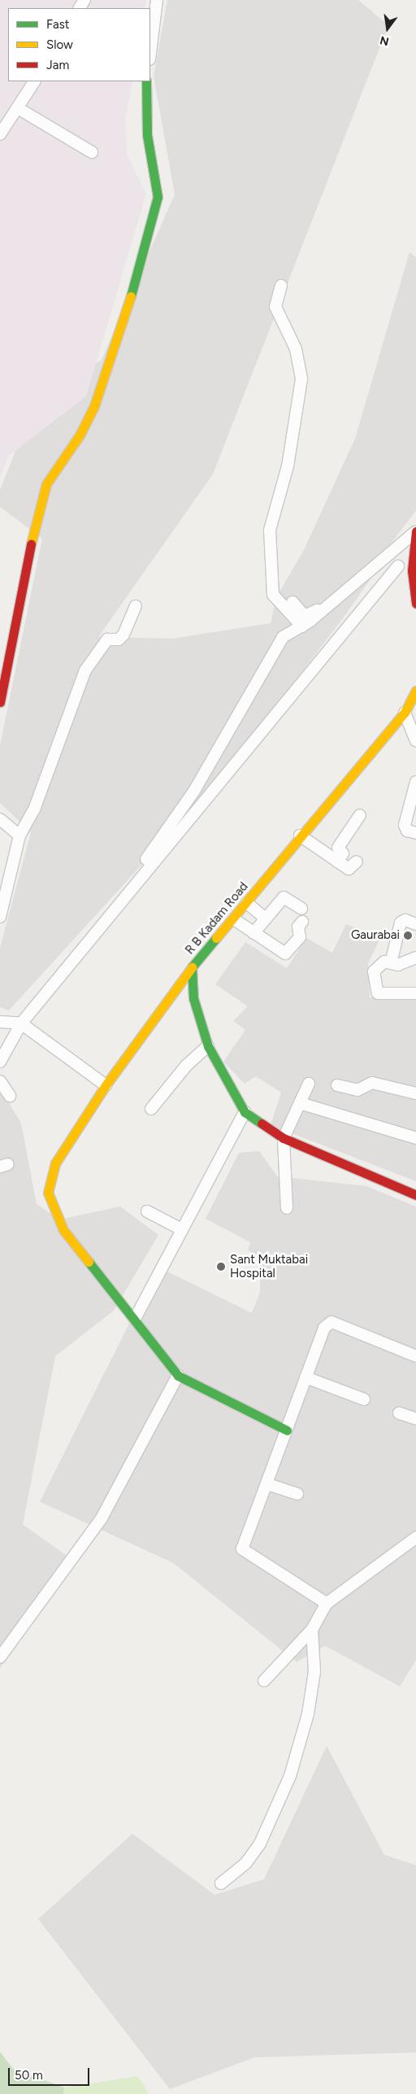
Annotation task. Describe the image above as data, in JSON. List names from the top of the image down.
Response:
{
  "streets": {
    "street": ["R B Kadam Road"]
  },
  "places": ["Gaurabai", "Sant Muktabai Hospital"],
  "legend": ["Fast", "Slow", "Jam"],
  "scale_bar": "50 m",
  "north": "bottom"
}
